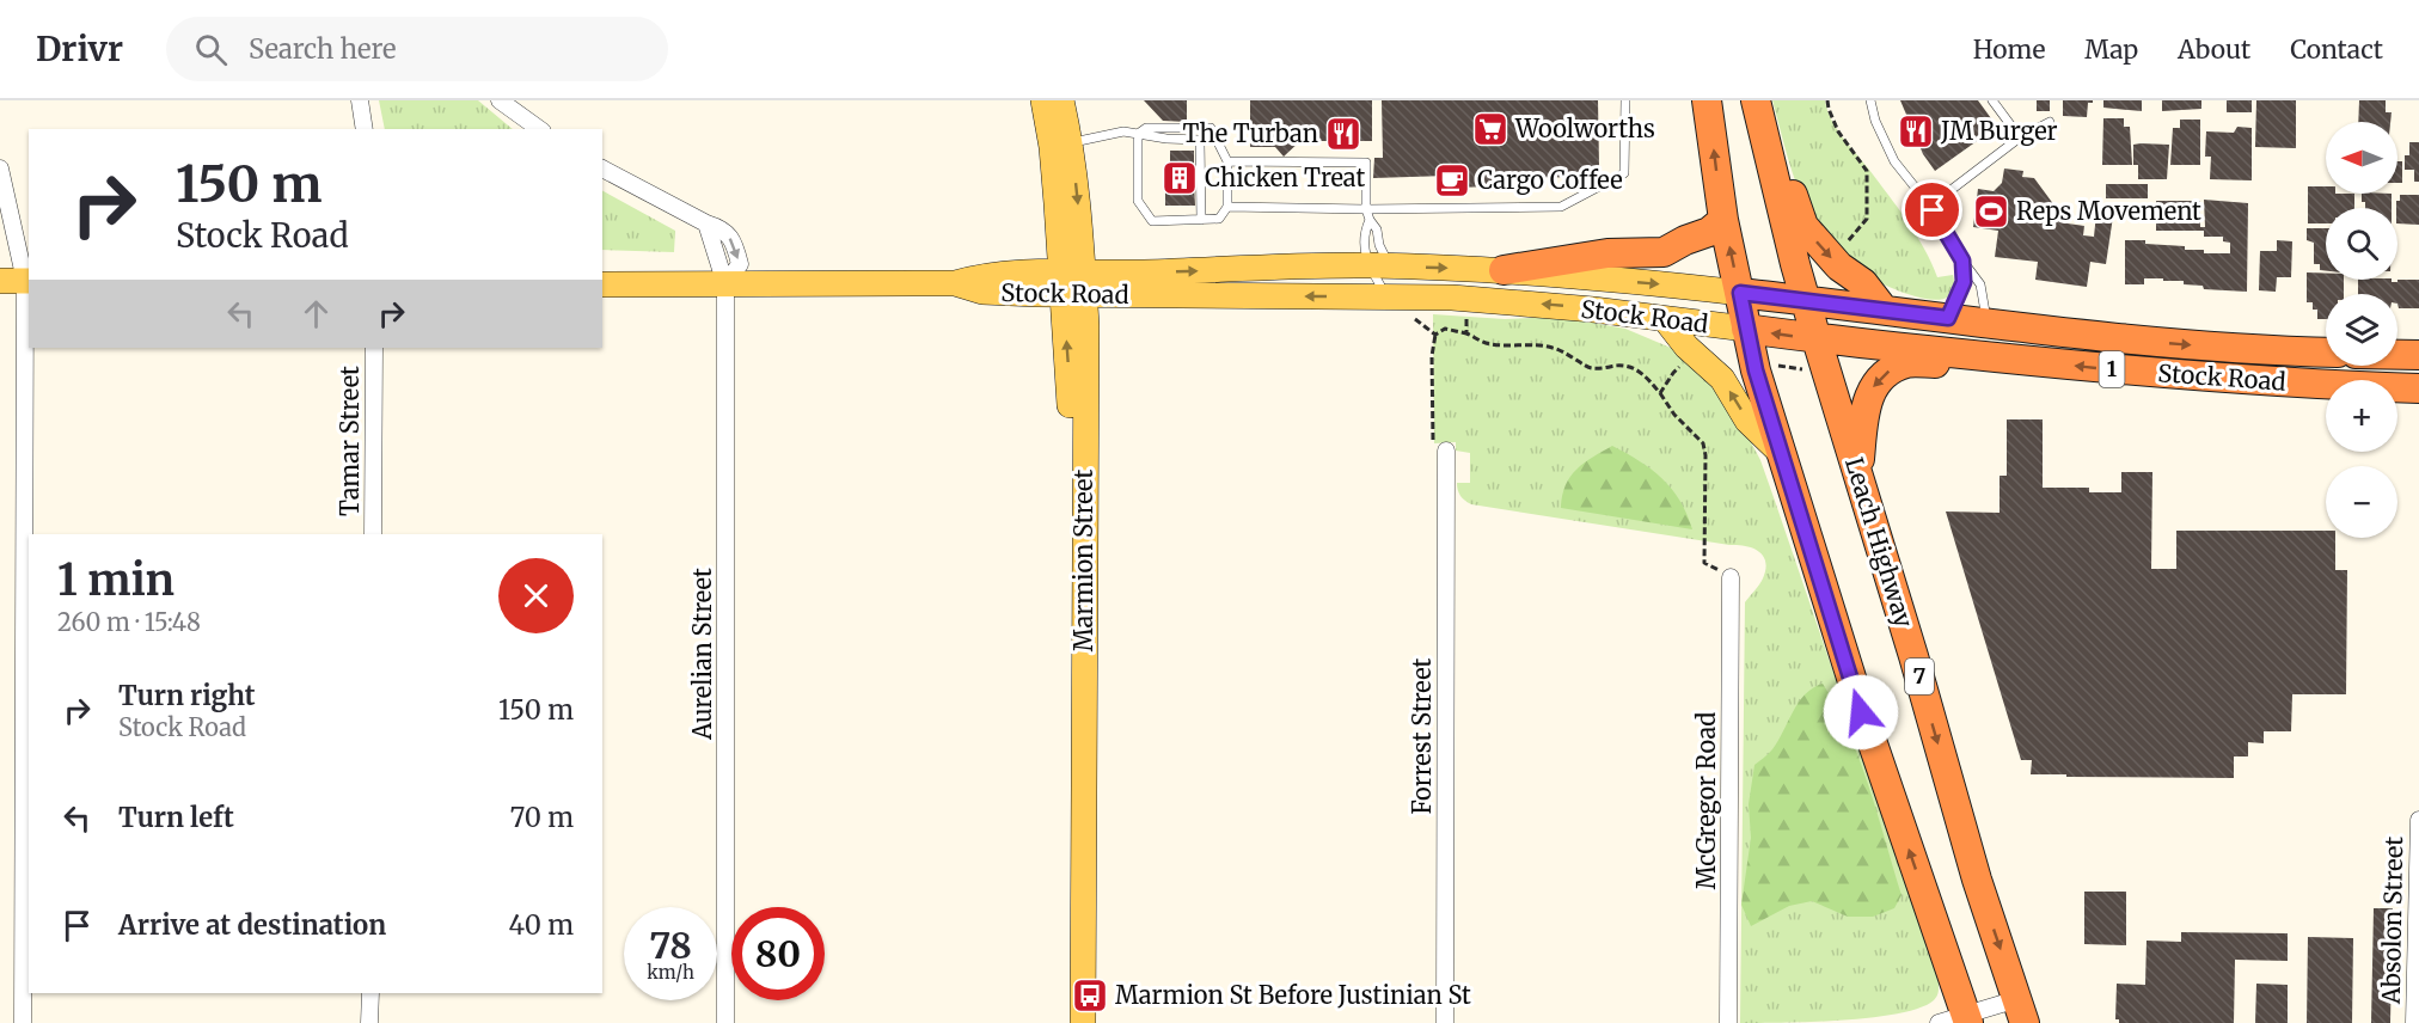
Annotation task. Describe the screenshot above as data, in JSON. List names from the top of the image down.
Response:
{
  "streets": {
    "highway": [
      "Stock Road",
      "1",
      "Leach Highway",
      "7"
    ],
    "main road": ["Marmion Street"],
    "street": [
      "Tamar Street",
      "Aurelian Street",
      "Forrest Street",
      "McGregor Road",
      "Absolon Street"
    ]
  },
  "crossings": [
    ["Stock Road", "Leach Highway"],
    ["Stock Road", "Marmion Street"],
    ["Stock Road", "Aurelian Street"]
  ],
  "places": {
    "supermarket": ["Woolworths"],
    "restaurant": ["JM Burger", "The Turban"],
    "building": ["Chicken Treat"],
    "cafe": ["Cargo Coffee"],
    "sports": ["Reps Movement"],
    "bus stop": ["Marmion St Before Justinian St"]
  },
  "north": "left",
  "page": {
    "header": "Drivr",
    "search": "Search here",
    "nav": [
      "Home",
      "Map",
      "About",
      "Contact"
    ],
    "map_buttons": ["+", "−"],
    "turn": ["150 m", "Stock Road"],
    "heading": ["1 min", "260 m · 15:48"],
    "list": [
      {
        "name": "Turn right",
        "note": "Stock Road",
        "value": "150 m"
      },
      {
        "name": "Turn left",
        "value": "70 m"
      },
      {
        "name": "Arrive at destination",
        "value": "40 m"
      }
    ],
    "speed": "78 km/h",
    "limit": "80"
  }
}
